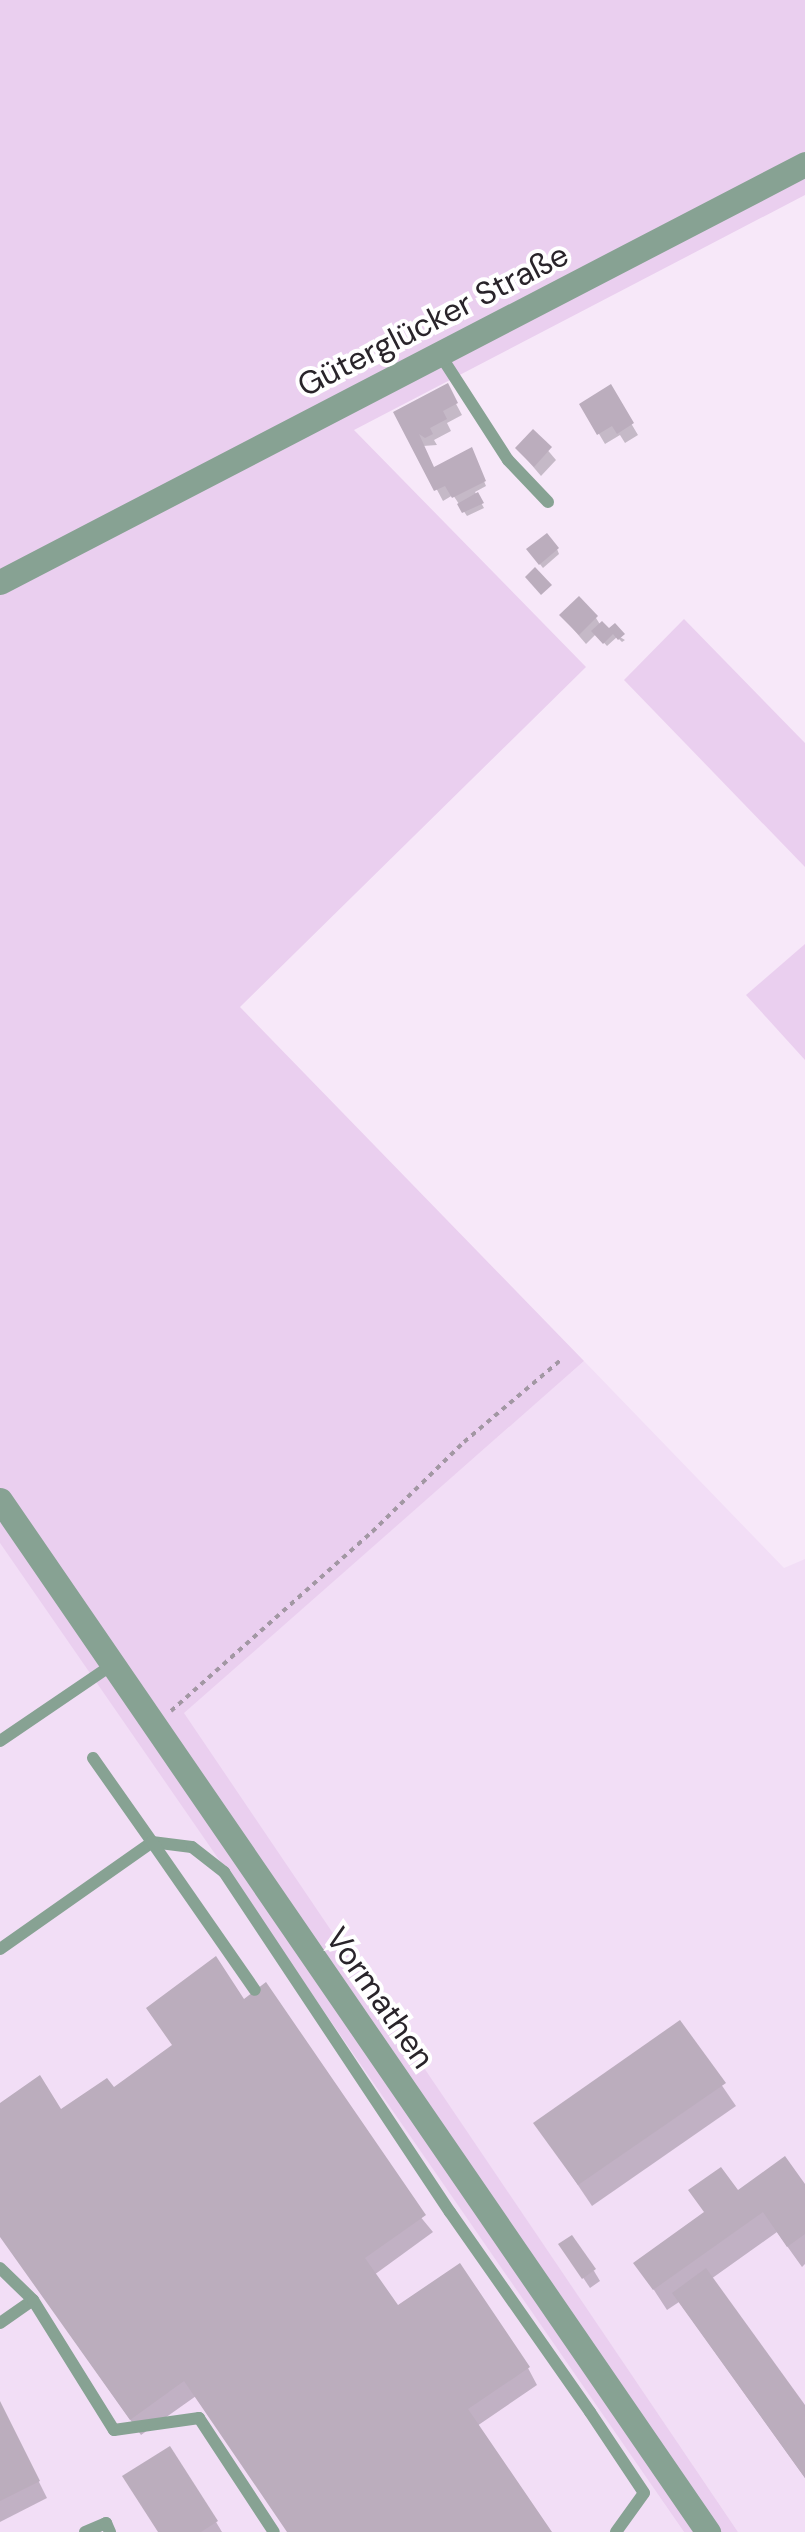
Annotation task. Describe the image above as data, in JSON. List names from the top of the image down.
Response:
{
  "streets": {
    "street": ["Güterglücker Straße", "Vormathen"]
  }
}
